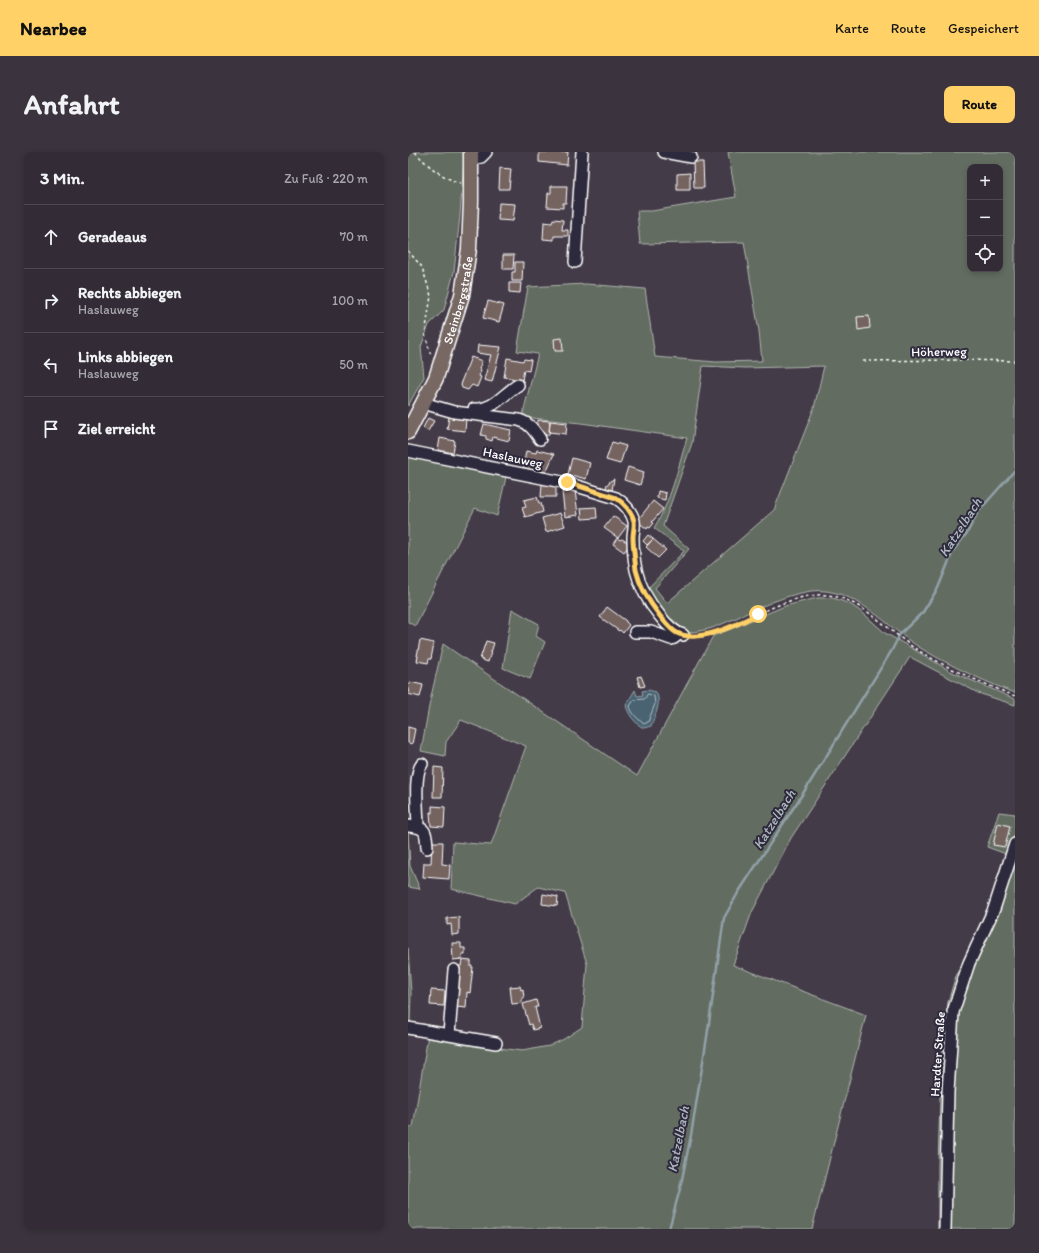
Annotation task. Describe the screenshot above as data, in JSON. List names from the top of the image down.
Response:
{
  "streets": {
    "main road": ["Steinbergstraße"],
    "street": ["Haslauweg", "Hardter Straße"],
    "path": ["Höherweg"]
  },
  "water": ["Katzelbach"],
  "page": {
    "header": "Nearbee",
    "nav": ["Karte", "Route", "Gespeichert"],
    "buttons": "Route",
    "title": "Anfahrt",
    "heading": ["3 Min.", "Zu Fuß · 220 m"],
    "map_buttons": ["+", "−"],
    "list": [
      ["Geradeaus", "70 m"],
      ["Rechts abbiegen", "Haslauweg", "100 m"],
      ["Links abbiegen", "Haslauweg", "50 m"],
      "Ziel erreicht"
    ]
  }
}
